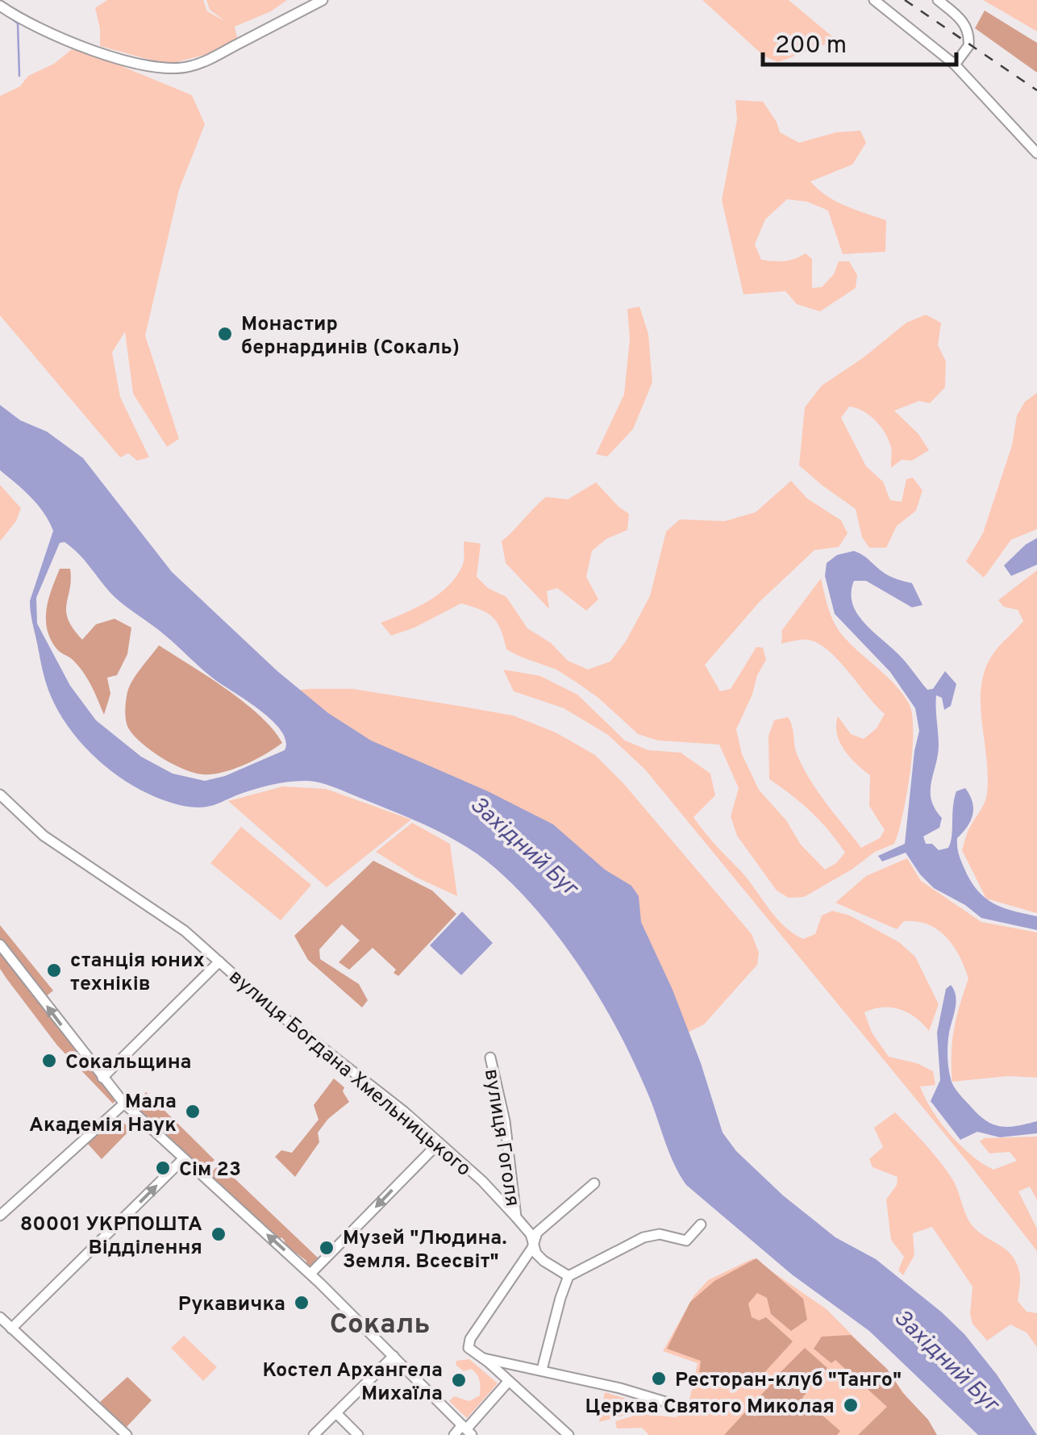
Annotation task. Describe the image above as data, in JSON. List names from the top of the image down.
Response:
{
  "streets": {
    "street": ["вулиця Богдана Хмельницького", "вулиця Гоголя"]
  },
  "crossings": [
    ["вулиця Богдана Хмельницького", "вулиця Гоголя"]
  ],
  "districts": ["Сокаль"],
  "water": ["Західний Буг"],
  "places": [
    "Монастир бернардинів (Сокаль)",
    "станція юних техніків",
    "Сокальщина",
    "Мала Академія Наук",
    "Сім 23",
    "80001 УКРПОШТА Відділення",
    "Музей \"Людина. Земля. Всесвіт\"",
    "Рукавичка",
    "Ресторан-клуб \"Танго\"",
    "Костел Архангела Михаїла",
    "Церква Святого Миколая"
  ],
  "scale_bar": "200 m"
}
